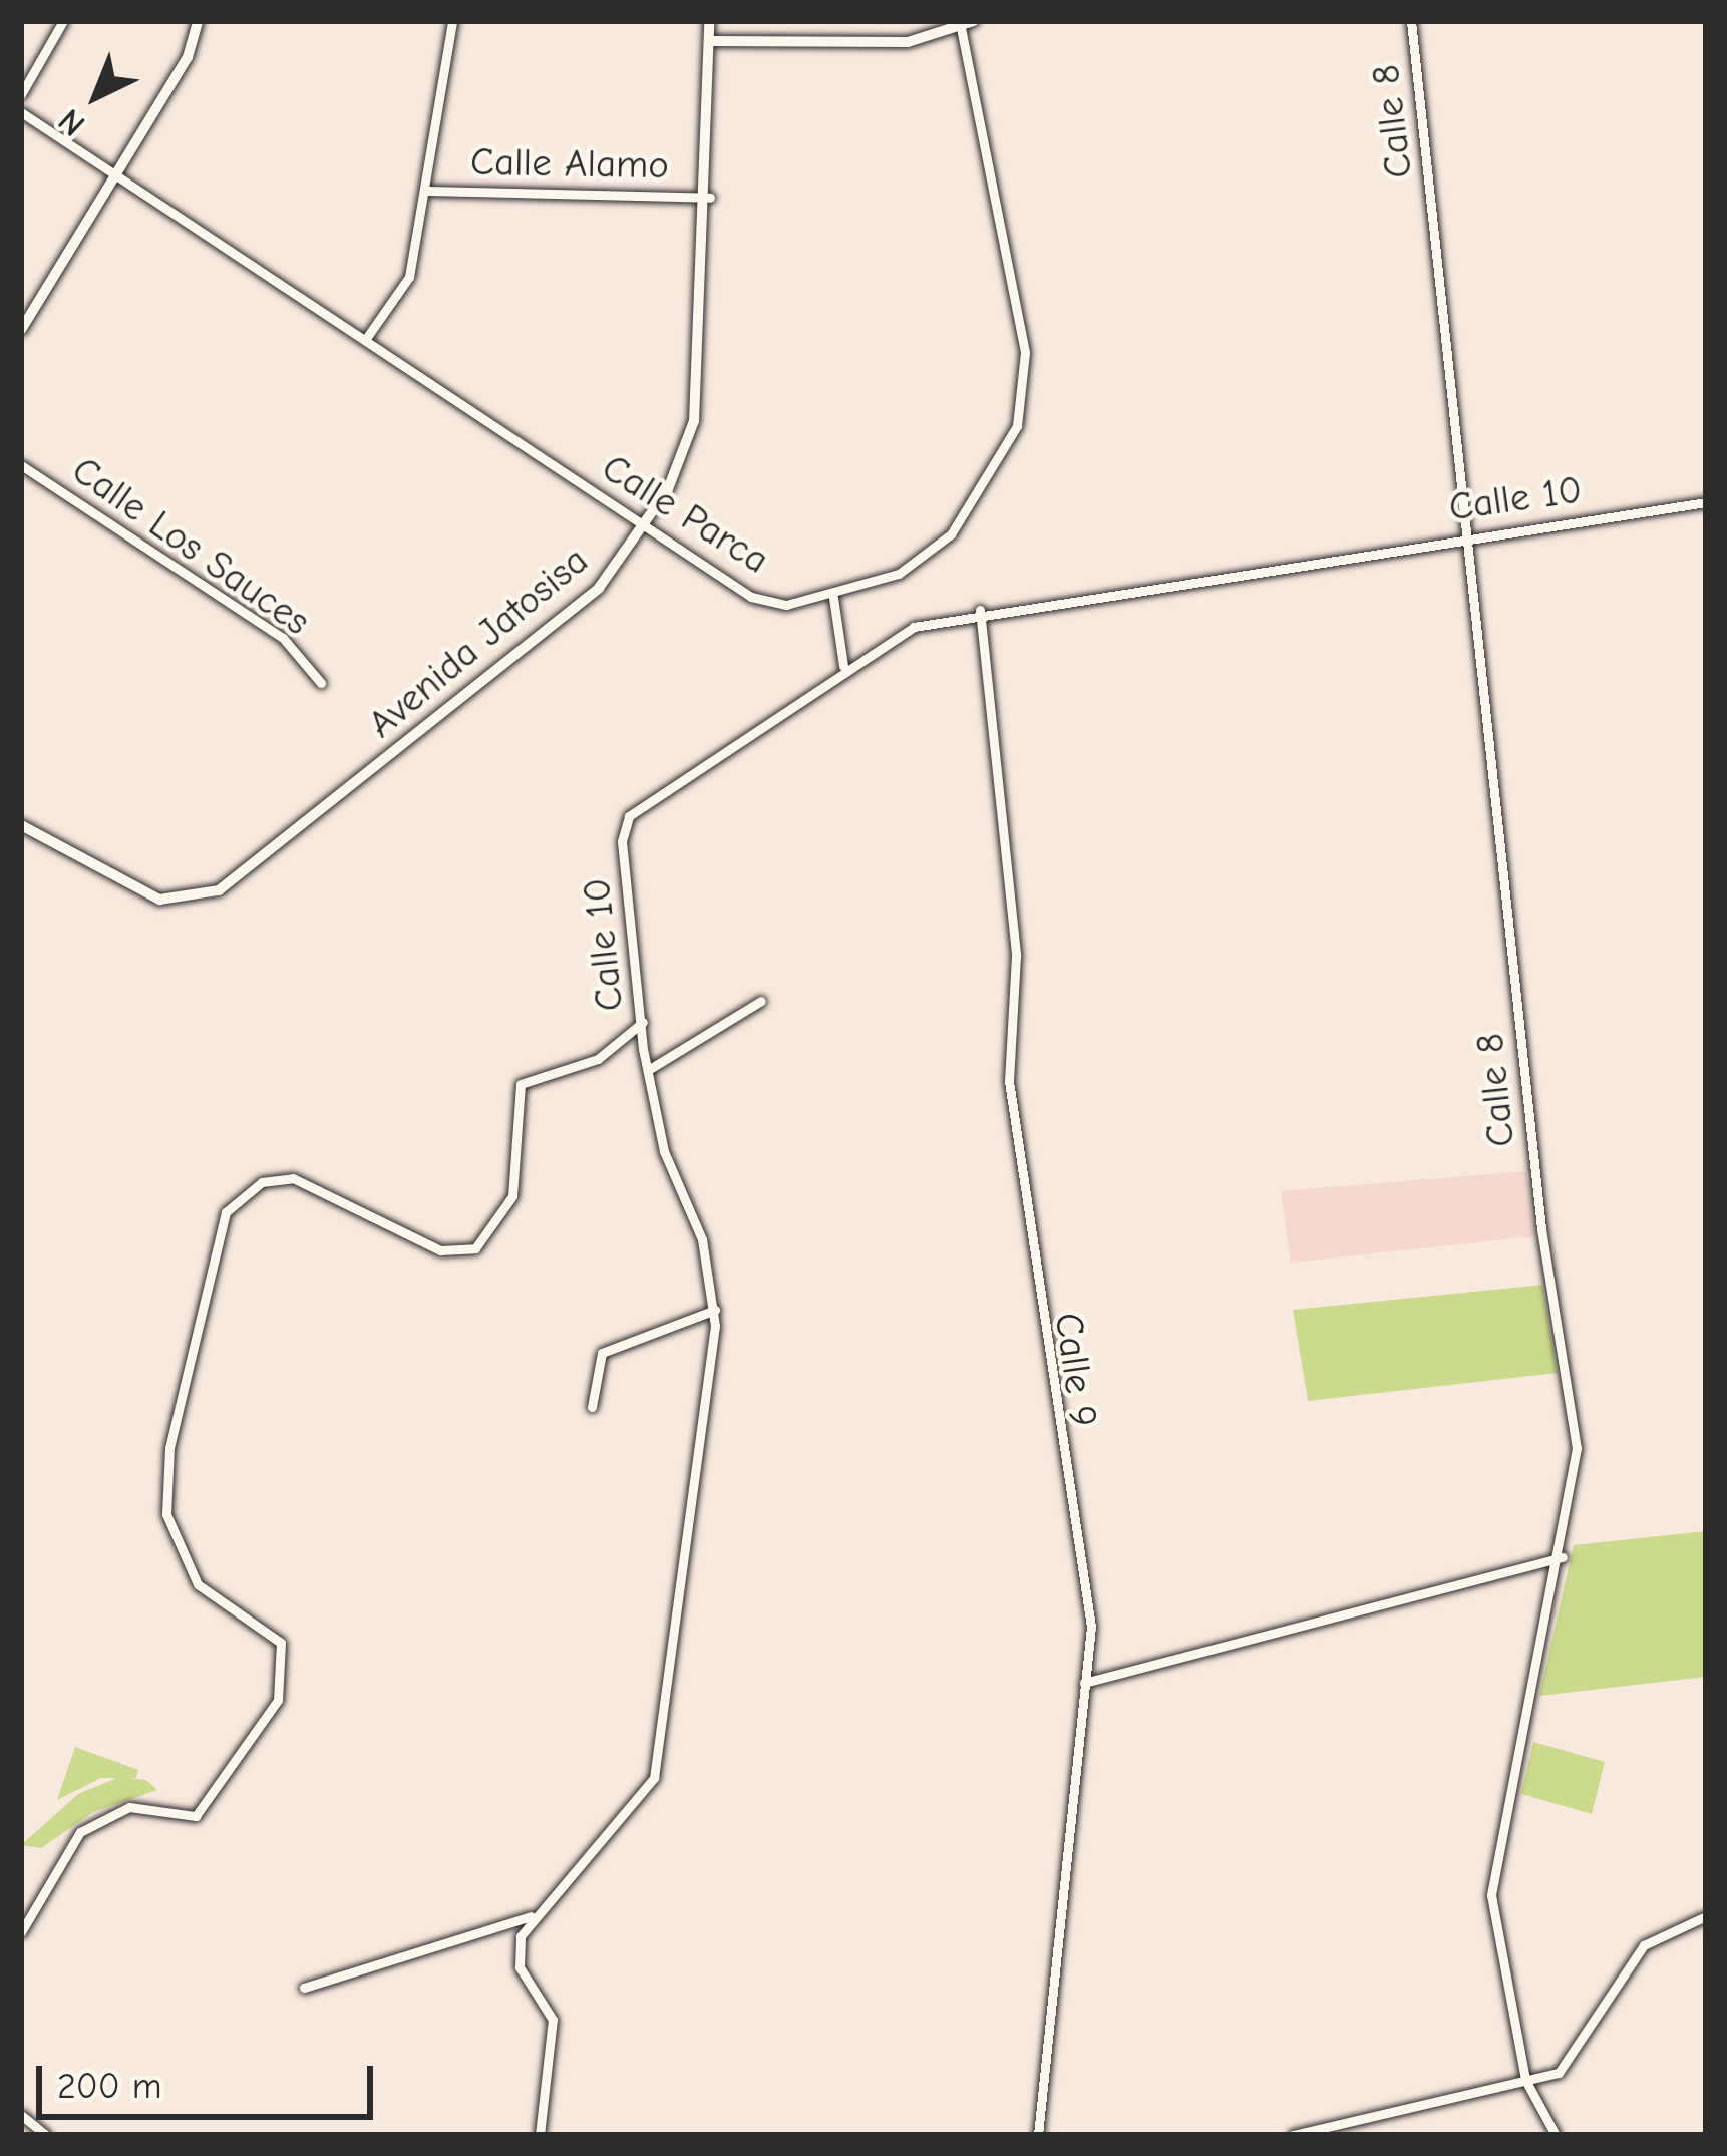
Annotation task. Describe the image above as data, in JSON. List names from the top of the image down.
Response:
{
  "streets": {
    "street": [
      "Calle 8",
      "Calle Alamo",
      "Calle 10",
      "Calle Parca",
      "Calle Los Sauces",
      "Avenida Jatosisa",
      "Calle 9"
    ]
  },
  "crossings": [
    ["Calle 8", "Calle 10"],
    ["Calle Alamo", "Avenida Jatosisa"],
    ["Calle 10", "Calle 9"],
    ["Calle Parca", "Avenida Jatosisa"]
  ],
  "scale_bar": "200 m",
  "north": "bottom left"
}
